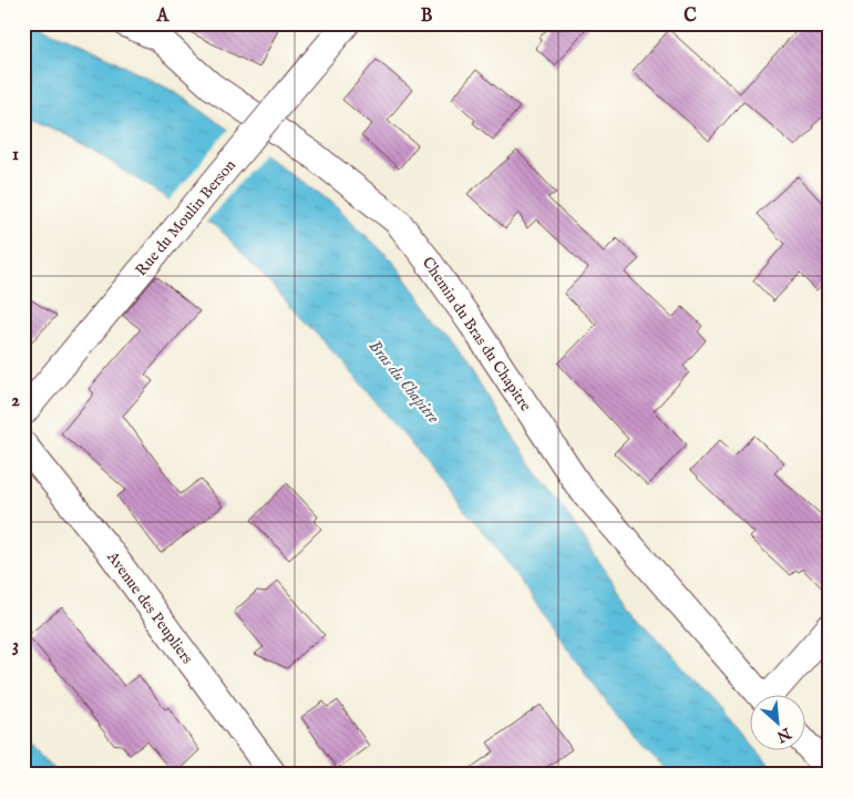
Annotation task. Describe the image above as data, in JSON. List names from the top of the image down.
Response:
{
  "streets": {
    "street": ["Rue du Moulin Berson", "Chemin du Bras du Chapitre", "Avenue des Peupliers"]
  },
  "water": ["Bras du Chapitre"],
  "north": "bottom right",
  "grid": {
    "columns": ["A", "B", "C"],
    "rows": ["1", "2", "3"]
  }
}
